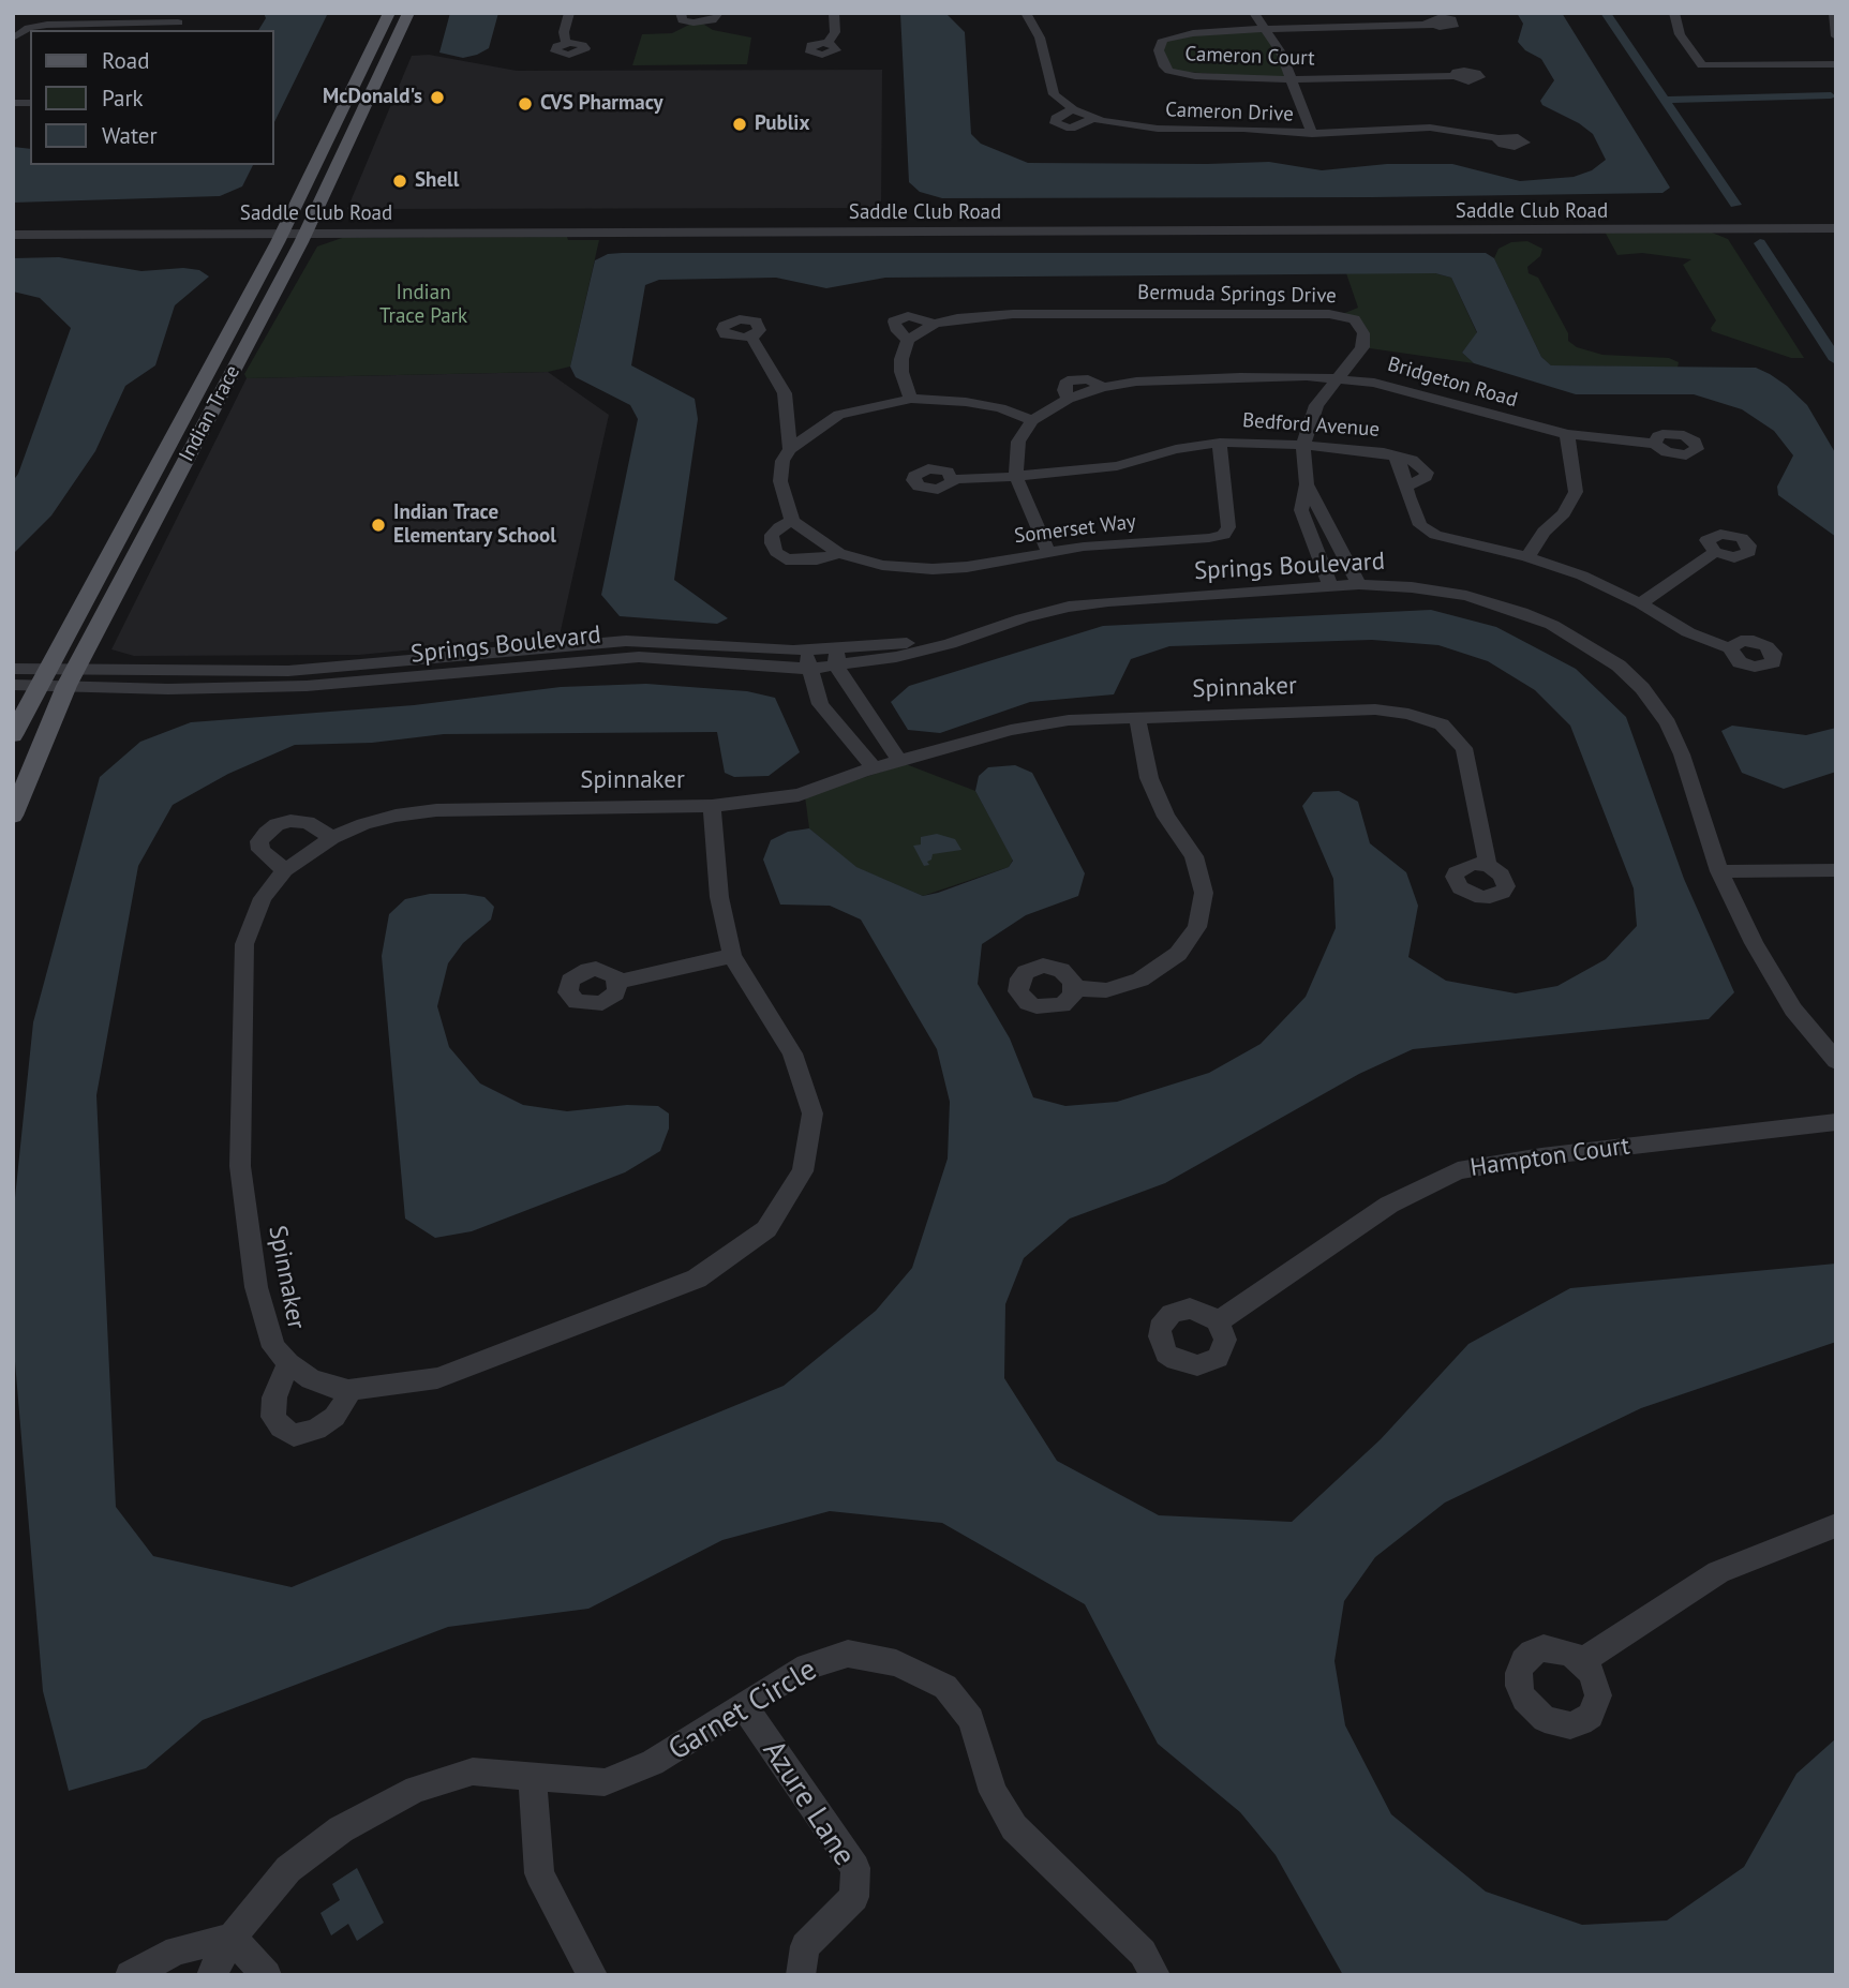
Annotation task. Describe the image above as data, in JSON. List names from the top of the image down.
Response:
{
  "streets": {
    "main road": ["Indian Trace"],
    "street": [
      "Cameron Court",
      "Cameron Drive",
      "Saddle Club Road",
      "Bermuda Springs Drive",
      "Bridgeton Road",
      "Bedford Avenue",
      "Somerset Way",
      "Springs Boulevard",
      "Spinnaker",
      "Hampton Court",
      "Garnet Circle",
      "Azure Lane"
    ]
  },
  "crossings": [
    ["Saddle Club Road", "Indian Trace"],
    ["Bermuda Springs Drive", "Bridgeton Road"],
    ["Bermuda Springs Drive", "Bedford Avenue"],
    ["Bermuda Springs Drive", "Springs Boulevard"],
    ["Indian Trace", "Springs Boulevard"],
    ["Bedford Avenue", "Somerset Way"],
    ["Garnet Circle", "Azure Lane"]
  ],
  "parks": ["Indian Trace Park"],
  "places": [
    "McDonald's",
    "CVS Pharmacy",
    "Publix",
    "Shell",
    "Indian Trace Elementary School"
  ],
  "legend": ["Road", "Park", "Water"]
}
